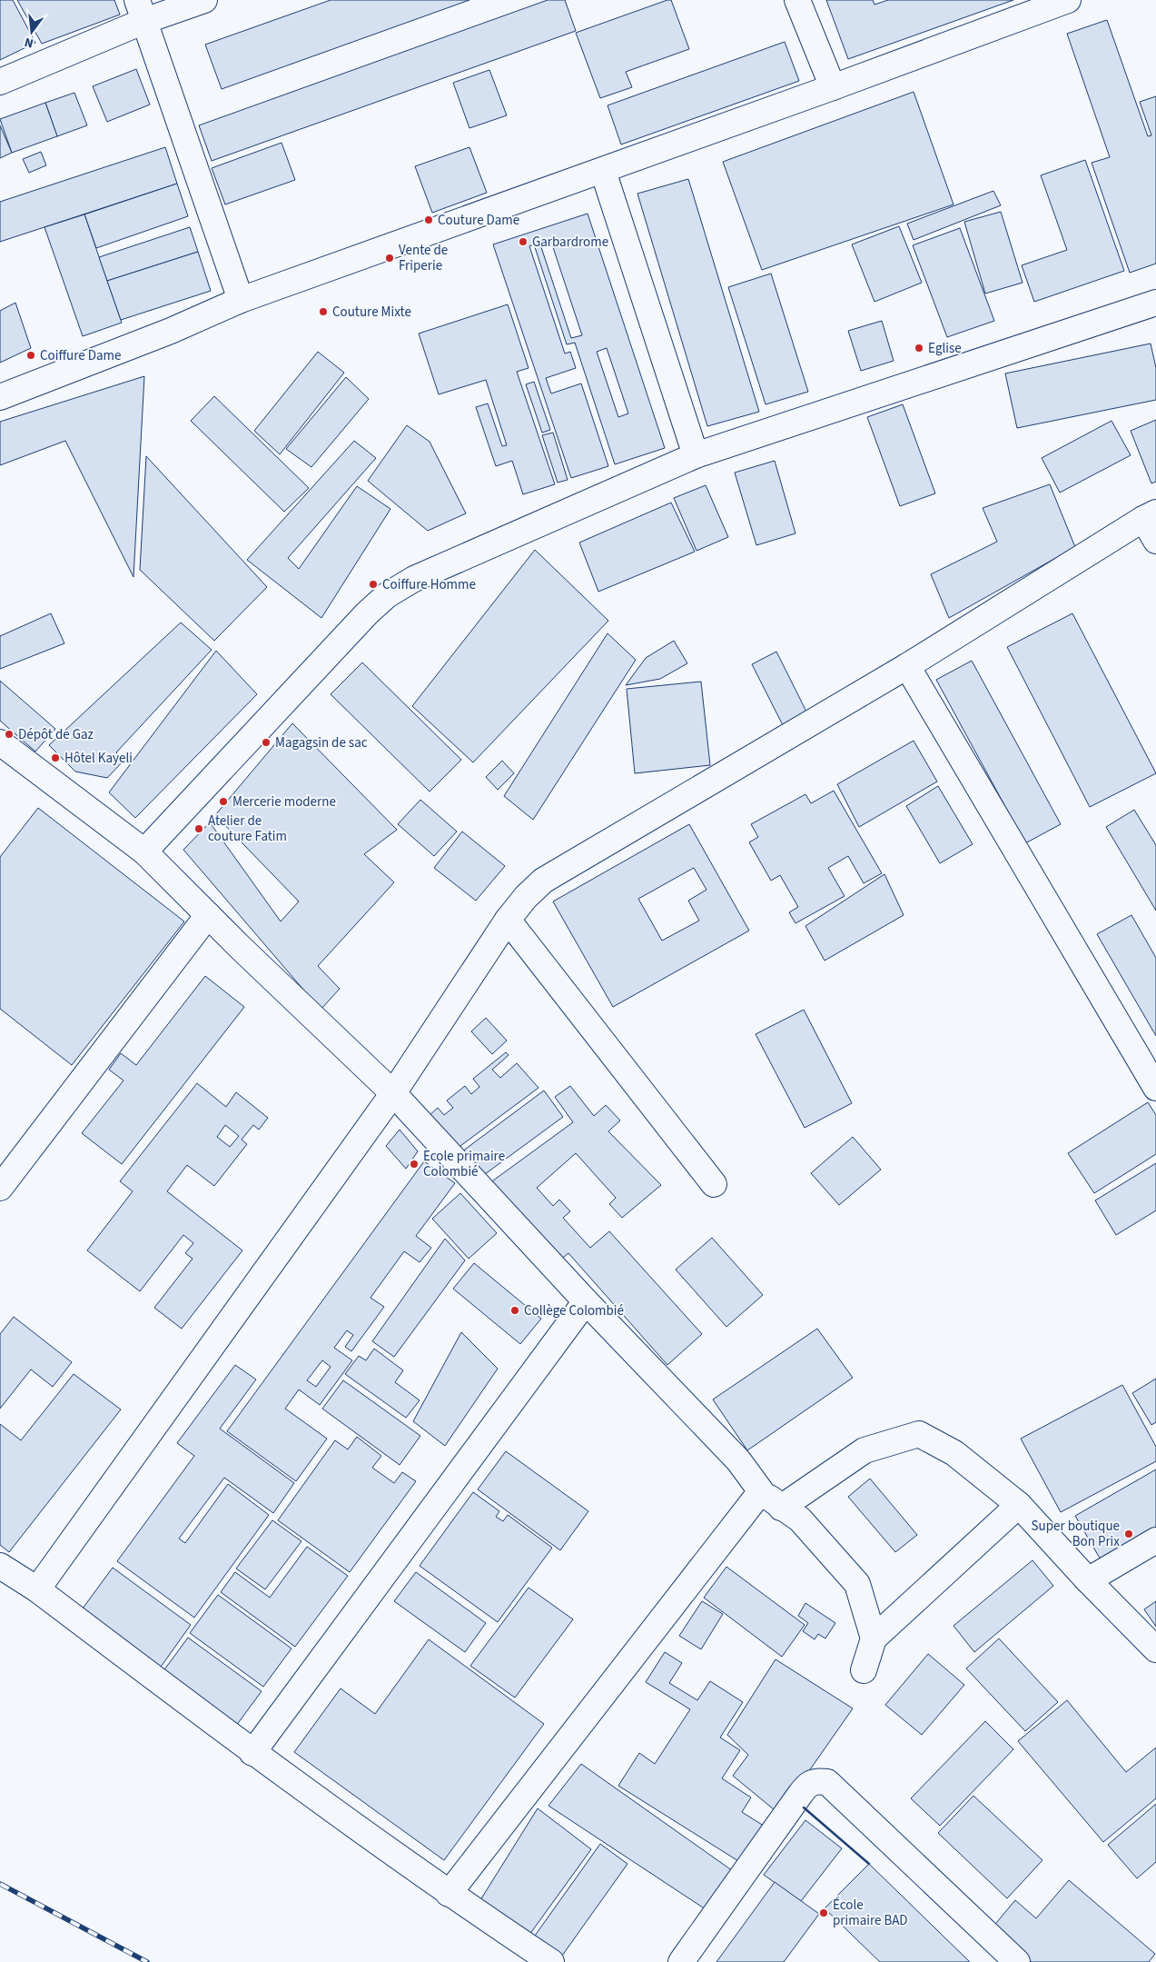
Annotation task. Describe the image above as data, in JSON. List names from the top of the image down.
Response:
{
  "places": [
    "Couture Dame",
    "Garbardrome",
    "Vente de Friperie",
    "Couture Mixte",
    "Eglise",
    "Coiffure Dame",
    "Coiffure Homme",
    "Dépôt de Gaz",
    "Magagsin de sac",
    "Hôtel Kayeli",
    "Mercerie moderne",
    "Atelier de couture Fatim",
    "Ecole primaire Colombié",
    "Collège Colombié",
    "Super boutique Bon Prix",
    "École primaire BAD"
  ],
  "north": "bottom"
}
